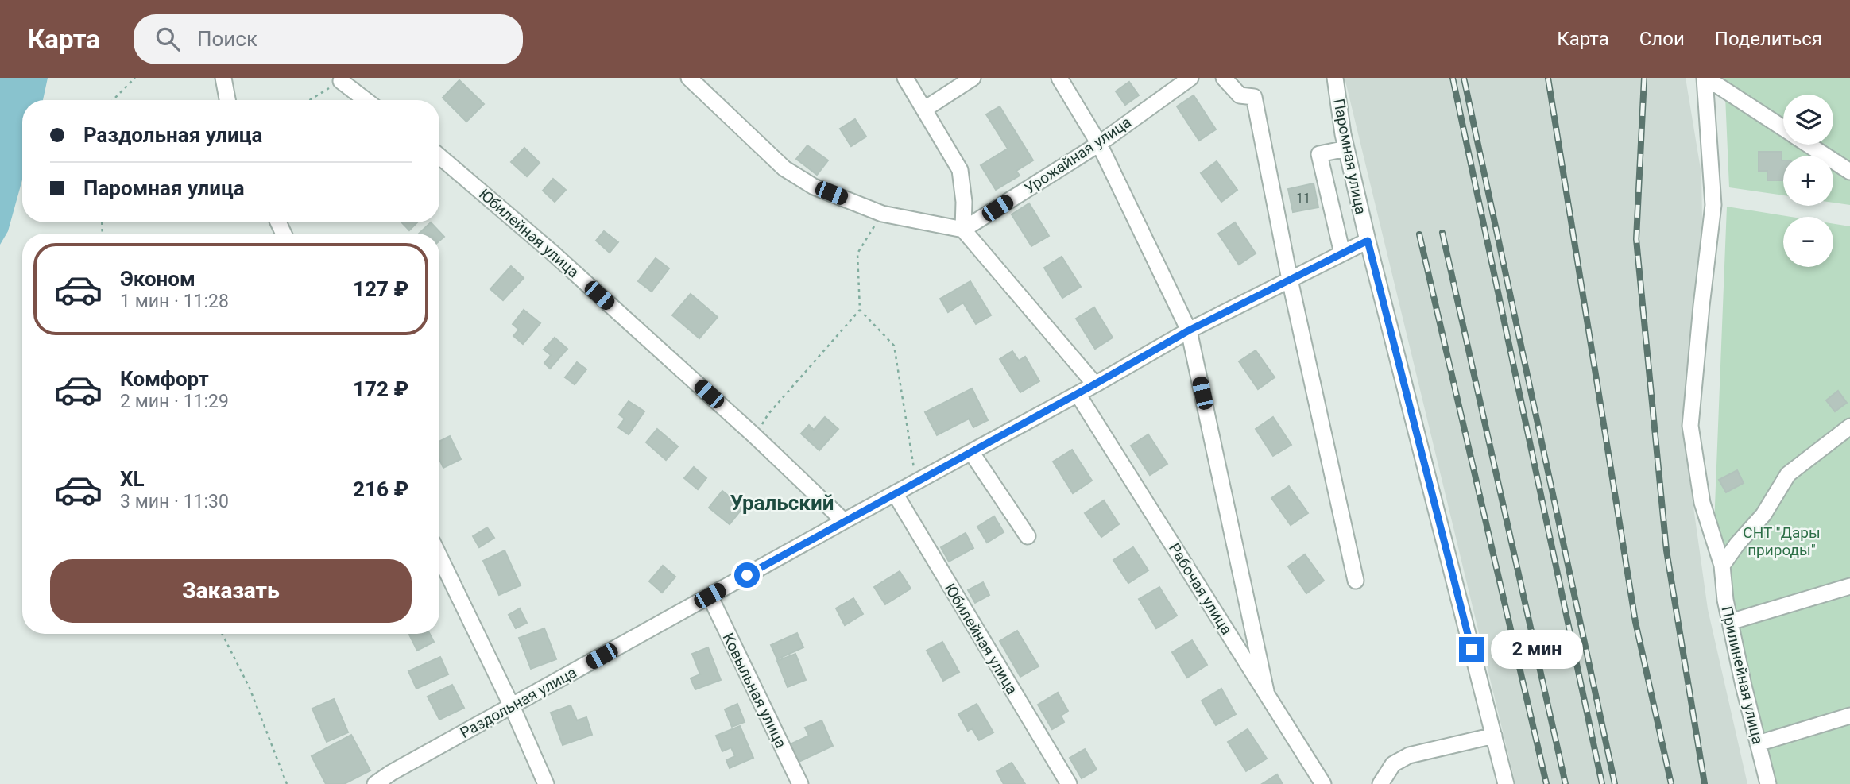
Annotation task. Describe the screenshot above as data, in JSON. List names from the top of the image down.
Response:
{
  "streets": {
    "street": [
      "Урожайная улица",
      "Паромная улица",
      "Юбилейная улица",
      "Рабочая улица",
      "Прилинейная улица",
      "Ковыльная улица",
      "Раздольная улица"
    ]
  },
  "crossings": [
    ["Паромная улица", "Раздольная улица"],
    ["Юбилейная улица", "Раздольная улица"],
    ["Рабочая улица", "Раздольная улица"],
    ["Ковыльная улица", "Раздольная улица"]
  ],
  "districts": ["Уральский"],
  "parks": ["СНТ \"Дары природы\""],
  "house_numbers": ["11"],
  "page": {
    "header": "Карта",
    "search": "Поиск",
    "nav": ["Карта", "Слои", "Поделиться"],
    "map_buttons": ["+", "−"],
    "banner": ["Раздольная улица", "Паромная улица"],
    "list": [
      {
        "name": "Эконом",
        "note": "1 мин · 11:28",
        "value": "127 ₽"
      },
      {
        "name": "Комфорт",
        "note": "2 мин · 11:29",
        "value": "172 ₽"
      },
      {
        "name": "XL",
        "note": "3 мин · 11:30",
        "value": "216 ₽"
      }
    ],
    "buttons": "Заказать",
    "bubble": "2 мин"
  }
}
